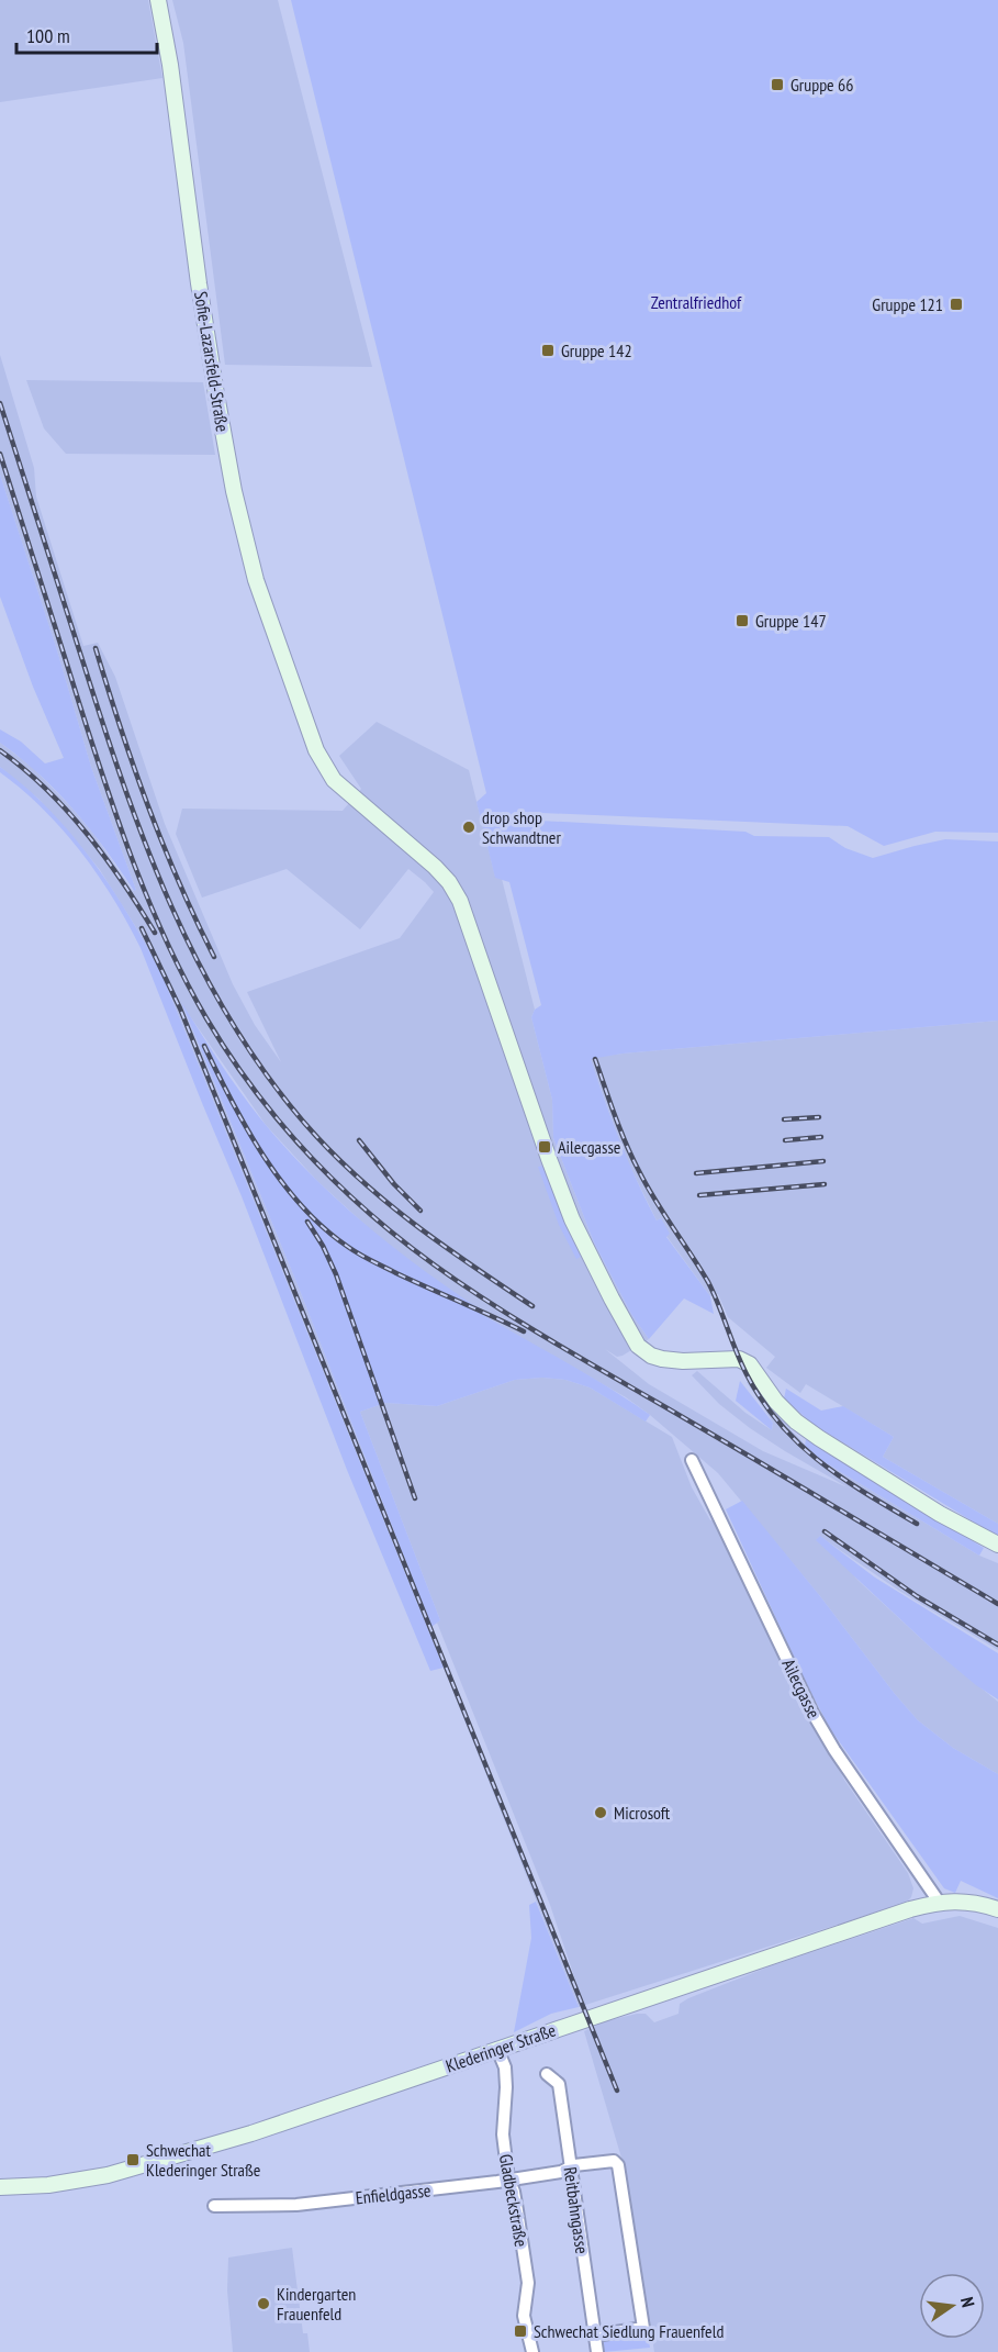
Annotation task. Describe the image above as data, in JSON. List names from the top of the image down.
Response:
{
  "streets": {
    "street": [
      "Sofie-Lazarsfeld-Straße",
      "Ailecgasse",
      "Klederinger Straße",
      "Enfieldgasse",
      "Gladbeckstraße",
      "Reitbahngasse"
    ]
  },
  "crossings": [
    ["Ailecgasse", "Klederinger Straße"],
    ["Klederinger Straße", "Gladbeckstraße"],
    ["Enfieldgasse", "Gladbeckstraße"],
    ["Enfieldgasse", "Reitbahngasse"]
  ],
  "parks": ["Zentralfriedhof"],
  "places": {
    "transit": [
      "Gruppe 66",
      "Gruppe 121",
      "Gruppe 142",
      "Gruppe 147",
      "Ailecgasse",
      "Schwechat Klederinger Straße",
      "Schwechat Siedlung Frauenfeld"
    ],
    "other": ["drop shop Schwandtner", "Microsoft", "Kindergarten Frauenfeld"]
  },
  "scale_bar": "100 m",
  "north": "right"
}
